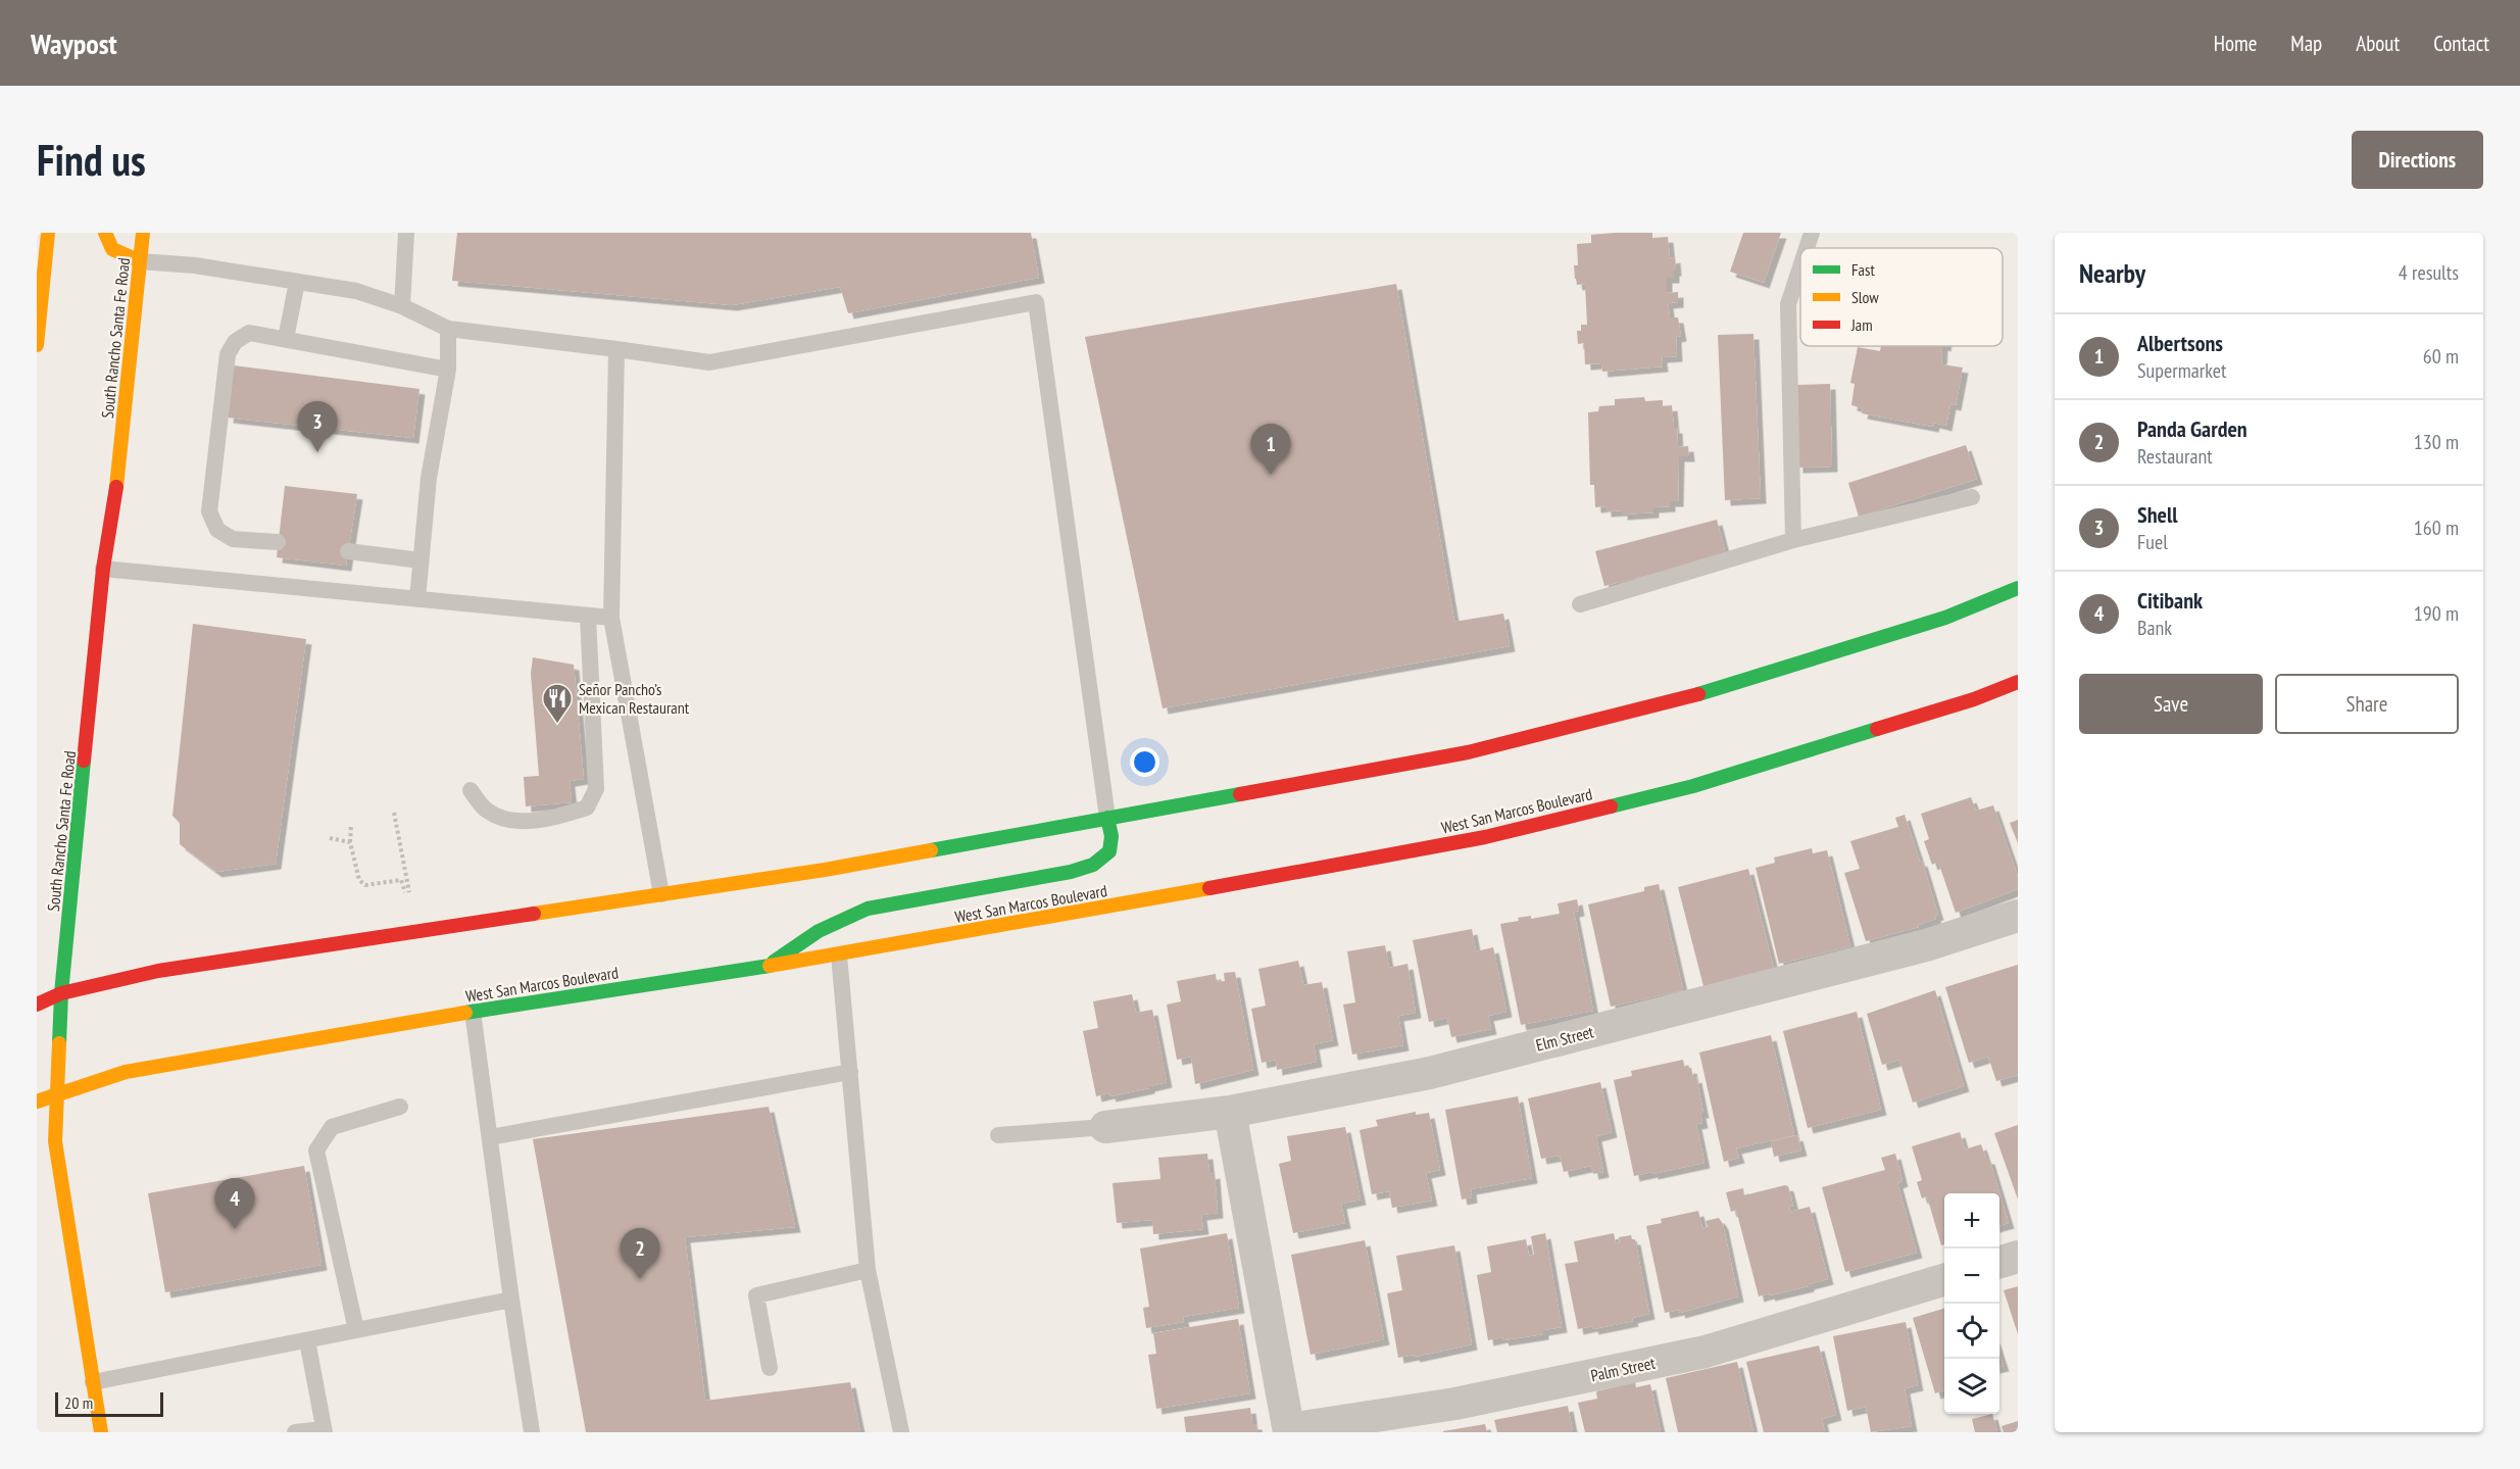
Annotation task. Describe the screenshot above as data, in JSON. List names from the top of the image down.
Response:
{
  "streets": {
    "main road": ["South Rancho Santa Fe Road", "West San Marcos Boulevard"],
    "street": ["Elm Street", "Palm Street"]
  },
  "crossings": [
    ["South Rancho Santa Fe Road", "West San Marcos Boulevard"]
  ],
  "places": {
    "restaurant": ["Señor Pancho’s Mexican Restaurant"]
  },
  "legend": ["Fast", "Slow", "Jam"],
  "scale_bar": "20 m",
  "page": {
    "header": "Waypost",
    "nav": [
      "Home",
      "Map",
      "About",
      "Contact"
    ],
    "buttons": [
      "Directions",
      ["Save", "Share"]
    ],
    "title": "Find us",
    "heading": ["Nearby", "4 results"],
    "list": [
      {
        "mark": "1",
        "name": "Albertsons",
        "note": "Supermarket",
        "value": "60 m"
      },
      {
        "mark": "2",
        "name": "Panda Garden",
        "note": "Restaurant",
        "value": "130 m"
      },
      {
        "mark": "3",
        "name": "Shell",
        "note": "Fuel",
        "value": "160 m"
      },
      {
        "mark": "4",
        "name": "Citibank",
        "note": "Bank",
        "value": "190 m"
      }
    ],
    "pins": [
      "3",
      "1",
      "4",
      "2"
    ],
    "map_buttons": ["+", "−"],
    "scale": "20 m"
  }
}
